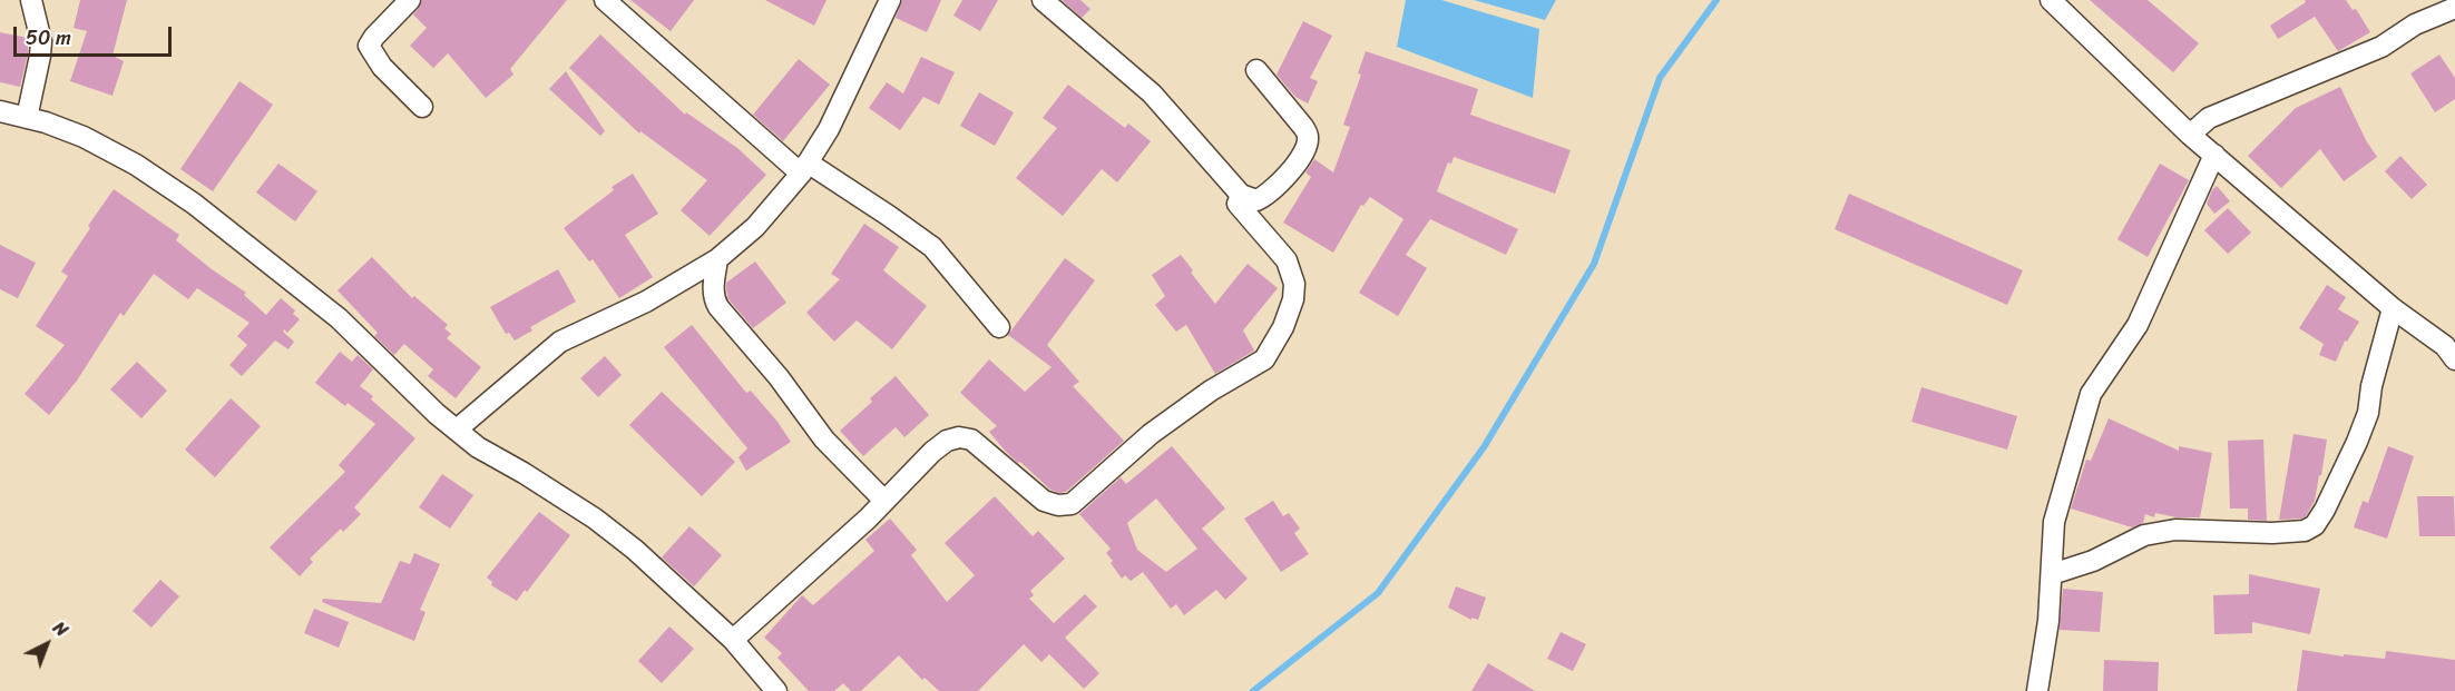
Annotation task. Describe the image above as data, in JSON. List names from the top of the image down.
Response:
{
  "scale_bar": "50 m",
  "north": "top right"
}
